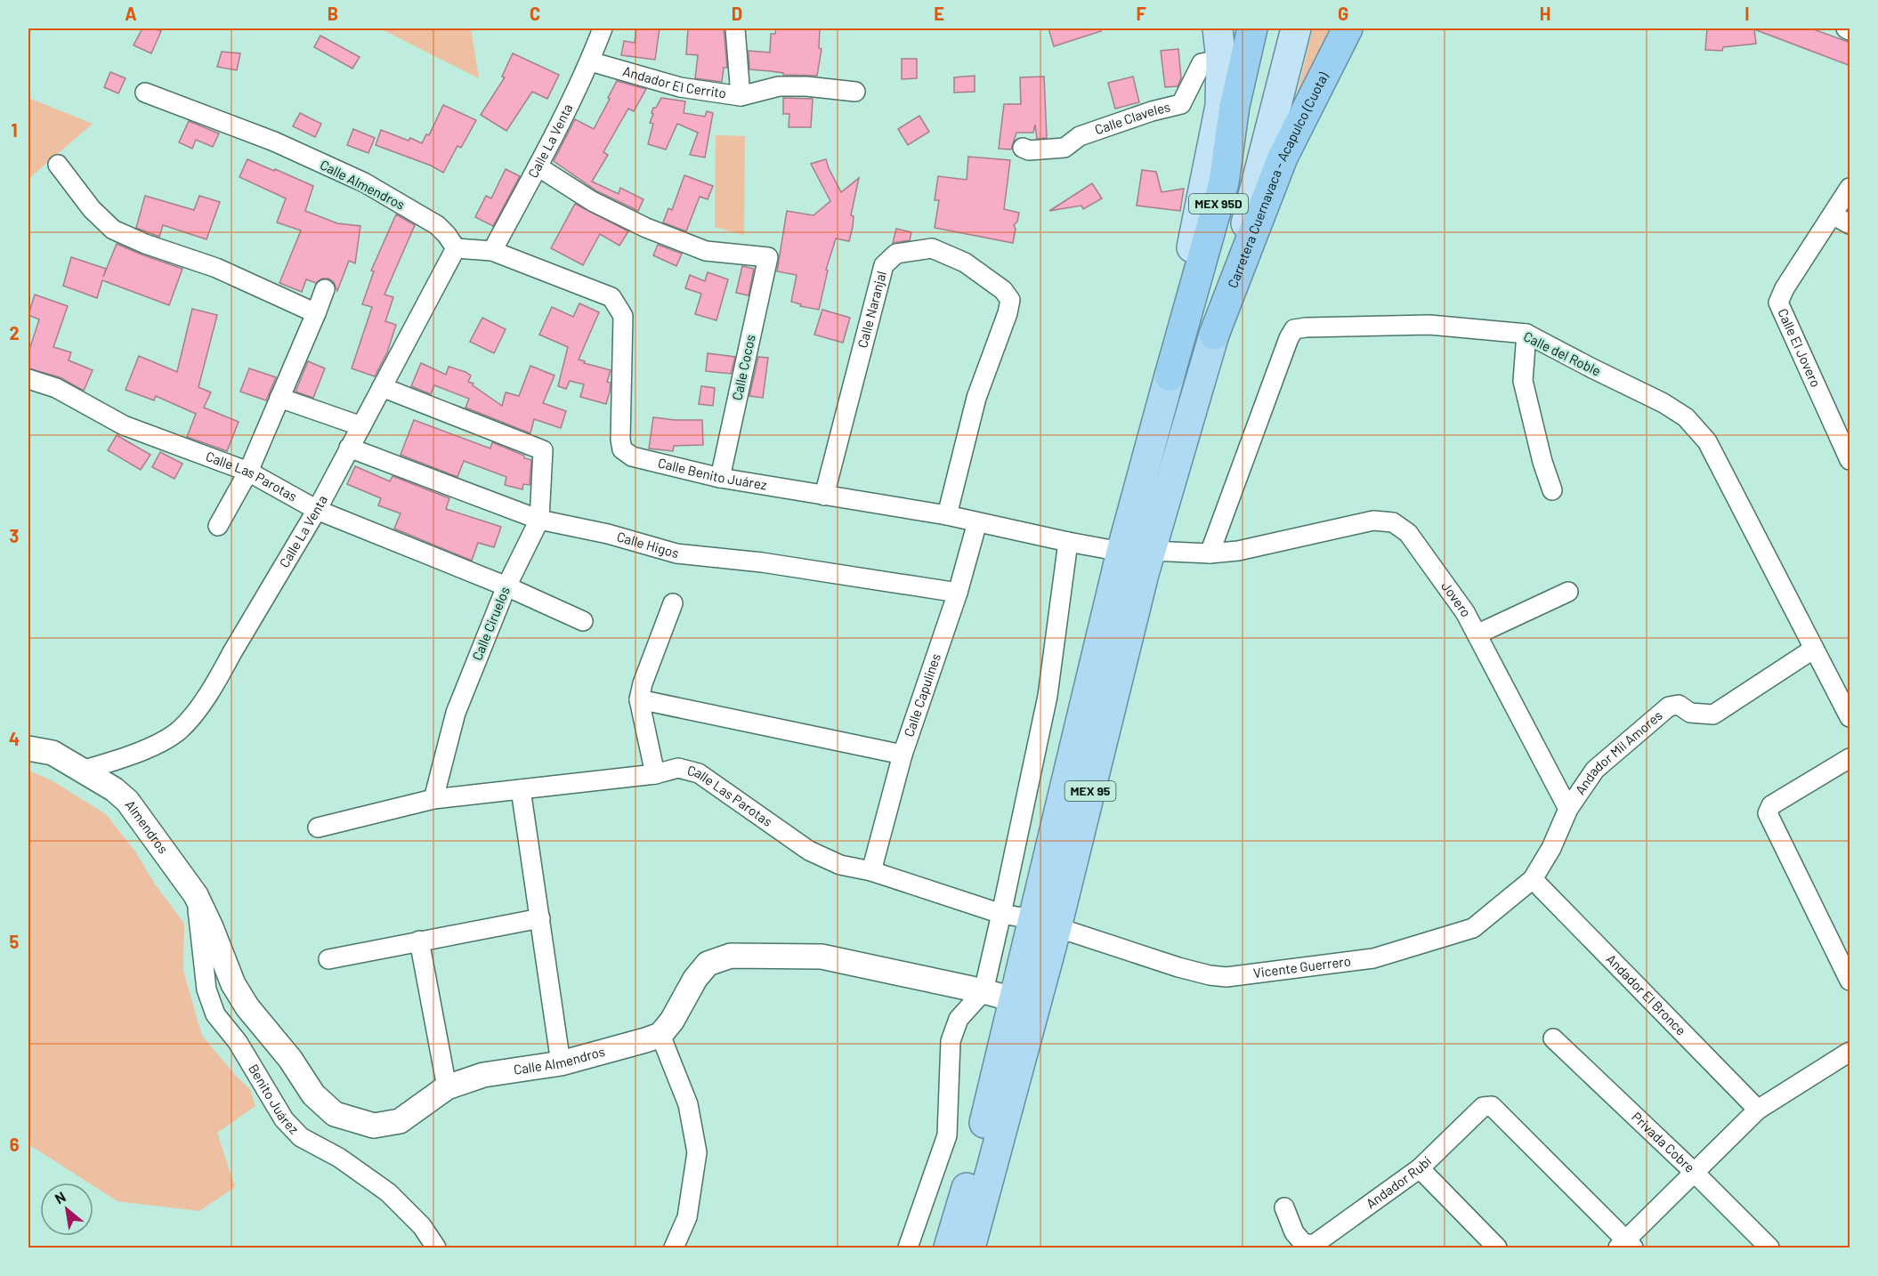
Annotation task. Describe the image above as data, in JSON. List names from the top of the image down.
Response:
{
  "streets": {
    "highway": ["Carretera Cuernavaca - Acapulco (Cuota)", "MEX 95D", "MEX 95"],
    "street": [
      "Andador El Cerrito",
      "Calle Claveles",
      "Calle La Venta",
      "Calle Almendros",
      "Calle Naranjal",
      "Calle El Jovero",
      "Calle del Roble",
      "Calle Cocos",
      "Calle Benito Juárez",
      "Calle Las Parotas",
      "Calle Higos",
      "Jovero",
      "Calle Ciruelos",
      "Calle Capulines",
      "Andador Mil Amores",
      "Almendros",
      "Vicente Guerrero",
      "Andador El Bronce",
      "Benito Juárez",
      "Privada Cobre",
      "Andador Rubí"
    ]
  },
  "crossings": [
    ["Andador El Cerrito", "Calle La Venta"],
    ["Calle Claveles", "MEX 95"],
    ["Calle La Venta", "Calle Almendros"],
    ["Calle La Venta", "Calle Cocos"],
    ["Calle La Venta", "Calle Benito Juárez"],
    ["Calle La Venta", "Calle Las Parotas"],
    ["Calle La Venta", "Calle Higos"],
    ["Calle La Venta", "Calle Ciruelos"],
    ["Calle La Venta", "Almendros"],
    ["Carretera Cuernavaca - Acapulco (Cuota)", "MEX 95"],
    ["Calle Almendros", "Calle Benito Juárez"],
    ["Calle Almendros", "Almendros"],
    ["Calle Almendros", "Benito Juárez"],
    ["MEX 95D", "MEX 95"],
    ["Calle Naranjal", "Calle Benito Juárez"],
    ["Calle del Roble", "Jovero"],
    ["Calle del Roble", "Andador Mil Amores"],
    ["Calle Cocos", "Calle Benito Juárez"],
    ["Calle Benito Juárez", "Calle Capulines"],
    ["Calle Benito Juárez", "MEX 95"],
    ["Calle Las Parotas", "Calle Ciruelos"],
    ["Calle Las Parotas", "Calle Capulines"],
    ["Calle Las Parotas", "MEX 95"],
    ["Calle Las Parotas", "Vicente Guerrero"],
    ["Calle Higos", "Calle Ciruelos"],
    ["Calle Higos", "Calle Capulines"],
    ["Jovero", "Andador Mil Amores"],
    ["Jovero", "MEX 95"],
    ["MEX 95", "Vicente Guerrero"],
    ["Almendros", "Benito Juárez"],
    ["Vicente Guerrero", "Andador El Bronce"]
  ],
  "north": "top left",
  "grid": {
    "columns": [
      "A",
      "B",
      "C",
      "D",
      "E",
      "F",
      "G",
      "H",
      "I"
    ],
    "rows": [
      "1",
      "2",
      "3",
      "4",
      "5",
      "6"
    ]
  }
}
